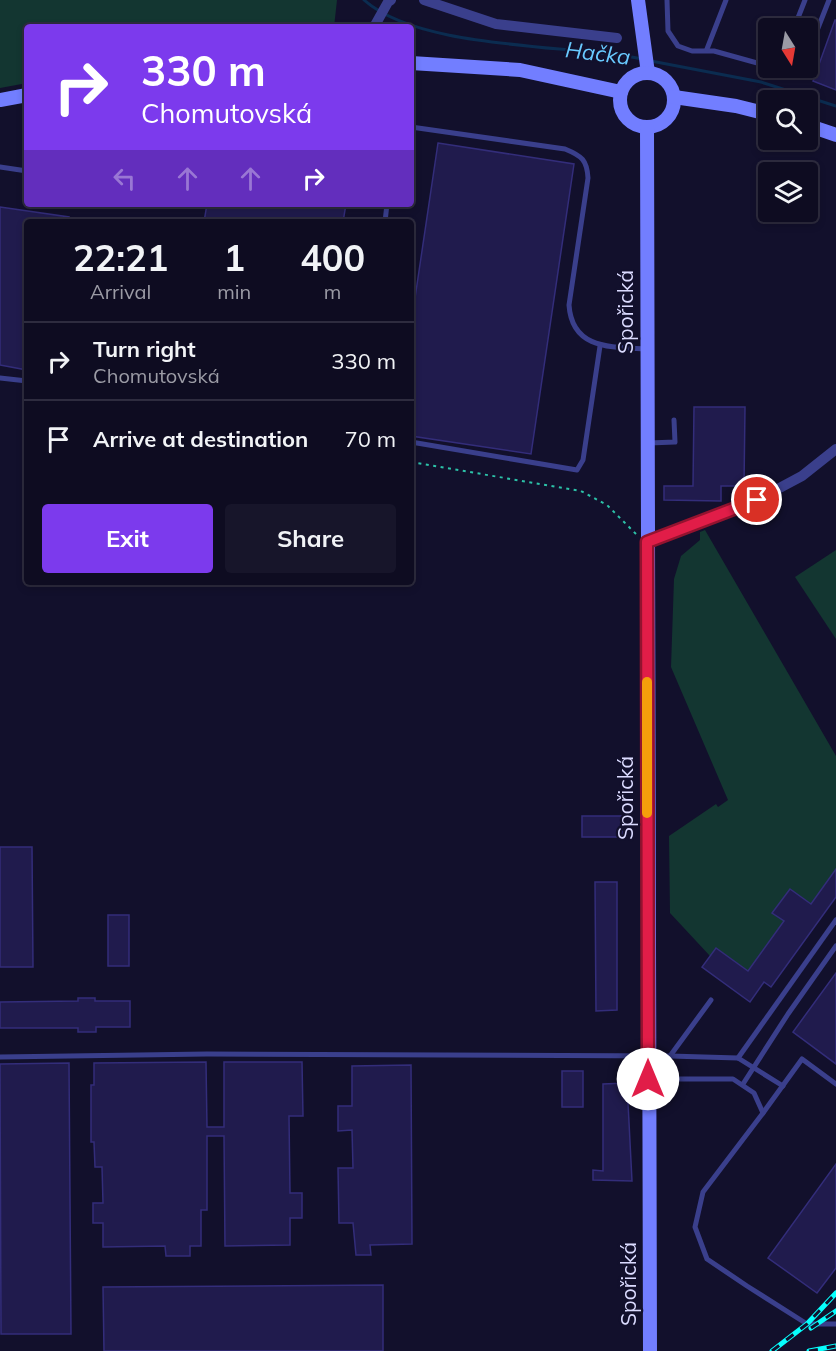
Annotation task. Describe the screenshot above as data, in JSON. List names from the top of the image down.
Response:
{
  "streets": {
    "street": ["Spořická"]
  },
  "water": ["Hačka"],
  "north": "bottom",
  "page": {
    "turn": ["330 m", "Chomutovská"],
    "eta": [
      "22:21",
      "Arrival",
      "1",
      "min",
      "400",
      "m"
    ],
    "list": [
      {
        "name": "Turn right",
        "note": "Chomutovská",
        "value": "330 m"
      },
      {
        "name": "Arrive at destination",
        "value": "70 m"
      }
    ],
    "buttons": ["Exit", "Share"]
  }
}
